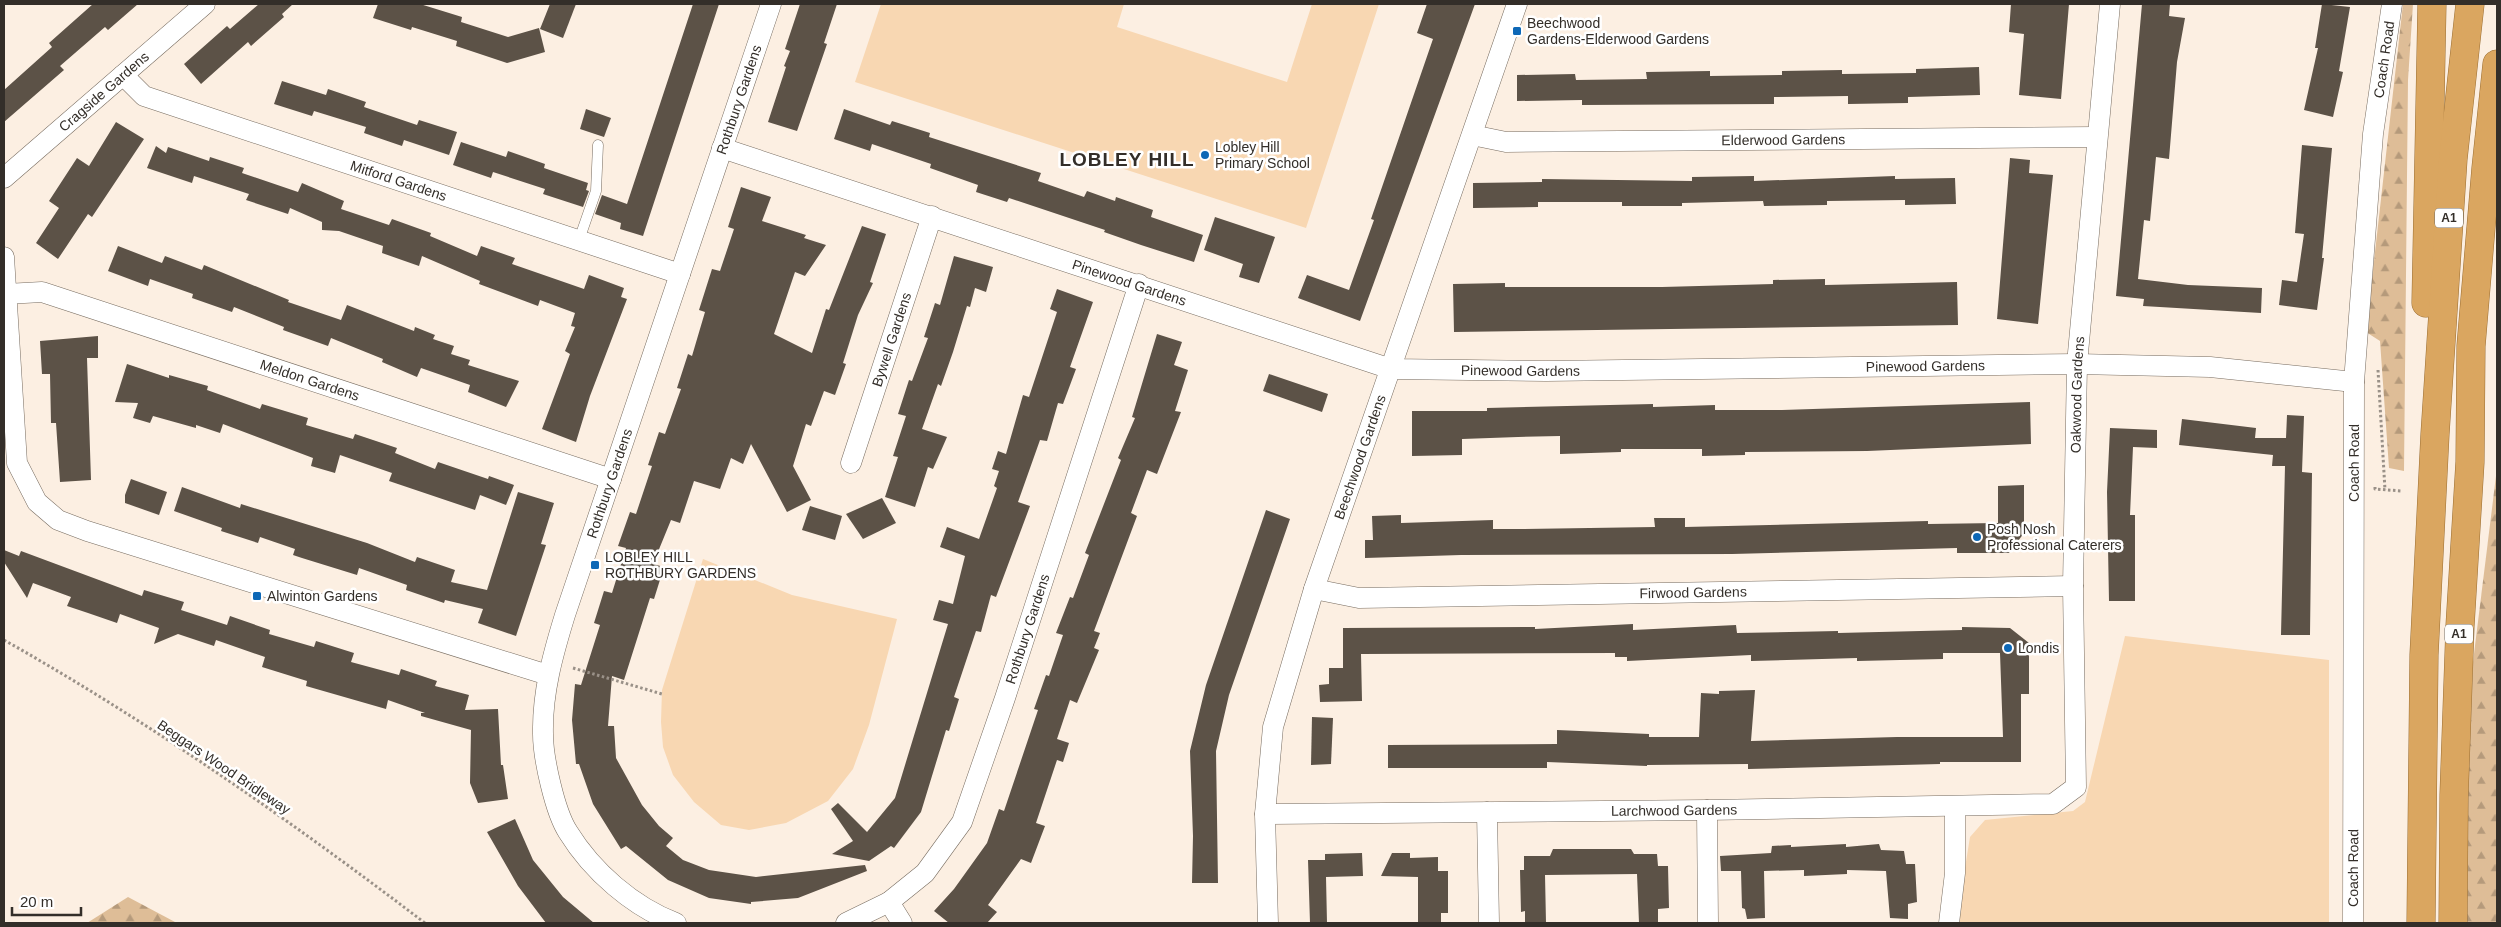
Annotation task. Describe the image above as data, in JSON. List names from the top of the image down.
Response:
{
  "streets": {
    "highway": ["A1"],
    "street": [
      "Coach Road",
      "Cragside Gardens",
      "Rothbury Gardens",
      "Elderwood Gardens",
      "Mitford Gardens",
      "Pinewood Gardens",
      "Bywell Gardens",
      "Meldon Gardens",
      "Oakwood Gardens",
      "Beechwood Gardens",
      "Firwood Gardens",
      "Larchwood Gardens"
    ],
    "path": ["Beggars Wood Bridleway"]
  },
  "crossings": [
    ["Coach Road", "Pinewood Gardens"],
    ["Cragside Gardens", "Mitford Gardens"],
    ["Rothbury Gardens", "Mitford Gardens"],
    ["Rothbury Gardens", "Pinewood Gardens"],
    ["Rothbury Gardens", "Meldon Gardens"],
    ["Elderwood Gardens", "Oakwood Gardens"],
    ["Elderwood Gardens", "Beechwood Gardens"],
    ["Pinewood Gardens", "Bywell Gardens"],
    ["Pinewood Gardens", "Oakwood Gardens"],
    ["Pinewood Gardens", "Beechwood Gardens"],
    ["Oakwood Gardens", "Firwood Gardens"],
    ["Oakwood Gardens", "Larchwood Gardens"],
    ["Beechwood Gardens", "Firwood Gardens"],
    ["Beechwood Gardens", "Larchwood Gardens"]
  ],
  "districts": ["LOBLEY HILL"],
  "places": {
    "transit": ["Beechwood Gardens-Elderwood Gardens", "LOBLEY HILL ROTHBURY GARDENS", "Alwinton Gardens"],
    "other": ["Lobley Hill Primary School", "Posh Nosh Professional Caterers", "Londis"]
  },
  "scale_bar": "20 m"
}
